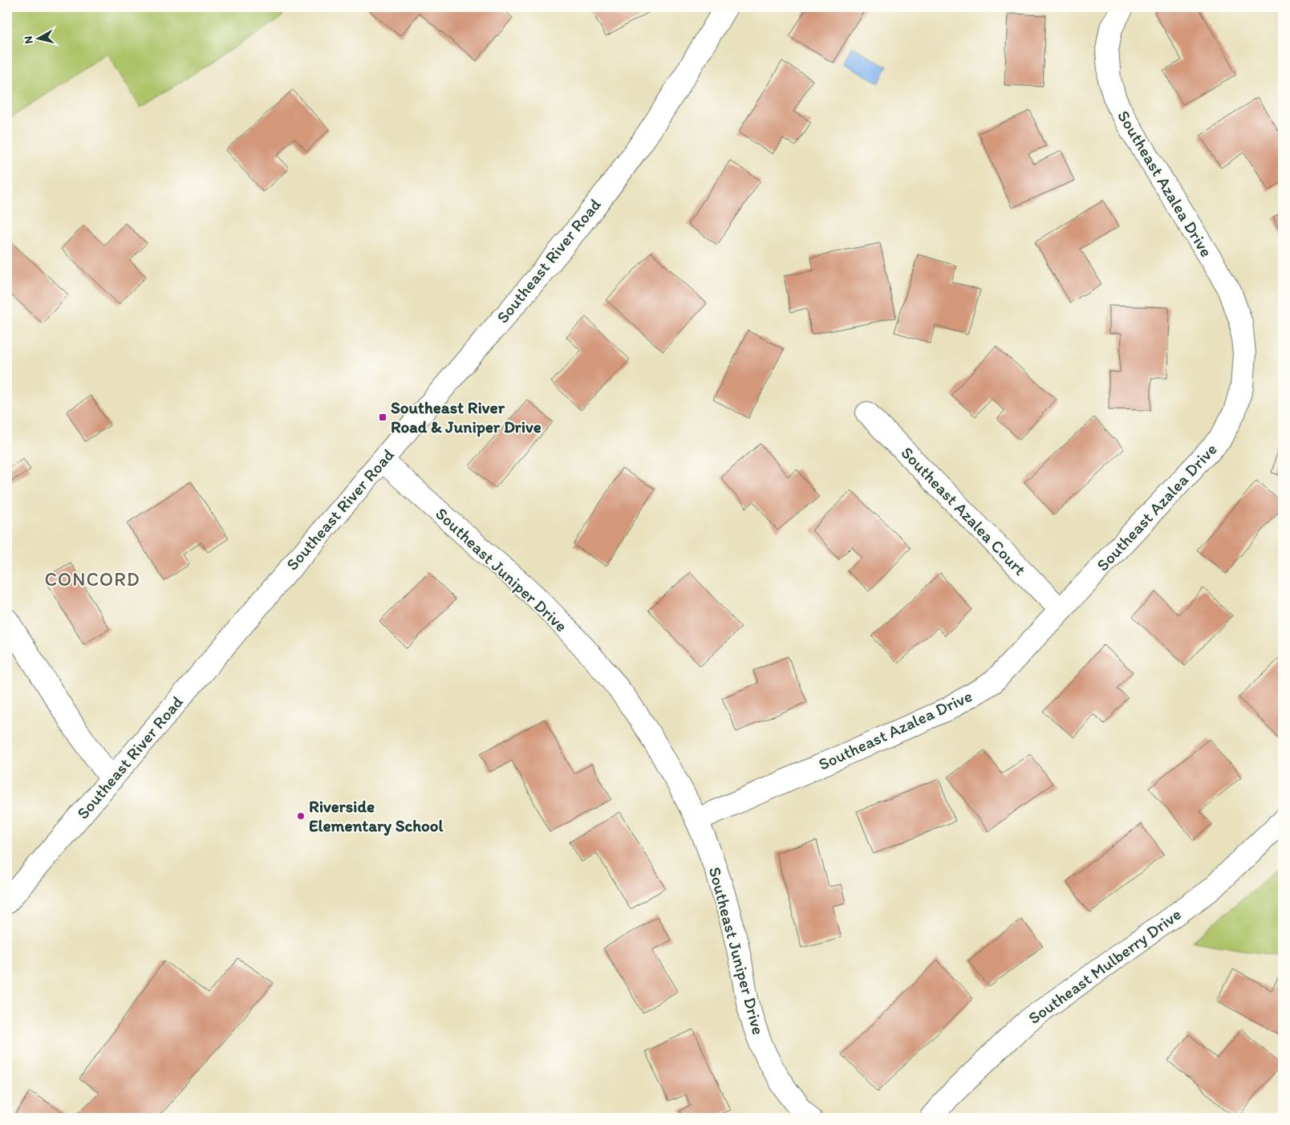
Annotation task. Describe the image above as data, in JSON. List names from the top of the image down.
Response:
{
  "streets": {
    "street": [
      "Southeast Azalea Drive",
      "Southeast River Road",
      "Southeast Azalea Court",
      "Southeast Juniper Drive",
      "Southeast Mulberry Drive"
    ]
  },
  "crossings": [
    ["Southeast Azalea Drive", "Southeast Azalea Court"],
    ["Southeast Azalea Drive", "Southeast Juniper Drive"],
    ["Southeast River Road", "Southeast Juniper Drive"]
  ],
  "districts": ["CONCORD"],
  "places": {
    "transit": ["Southeast River Road & Juniper Drive"],
    "other": ["Riverside Elementary School"]
  },
  "north": "left"
}
